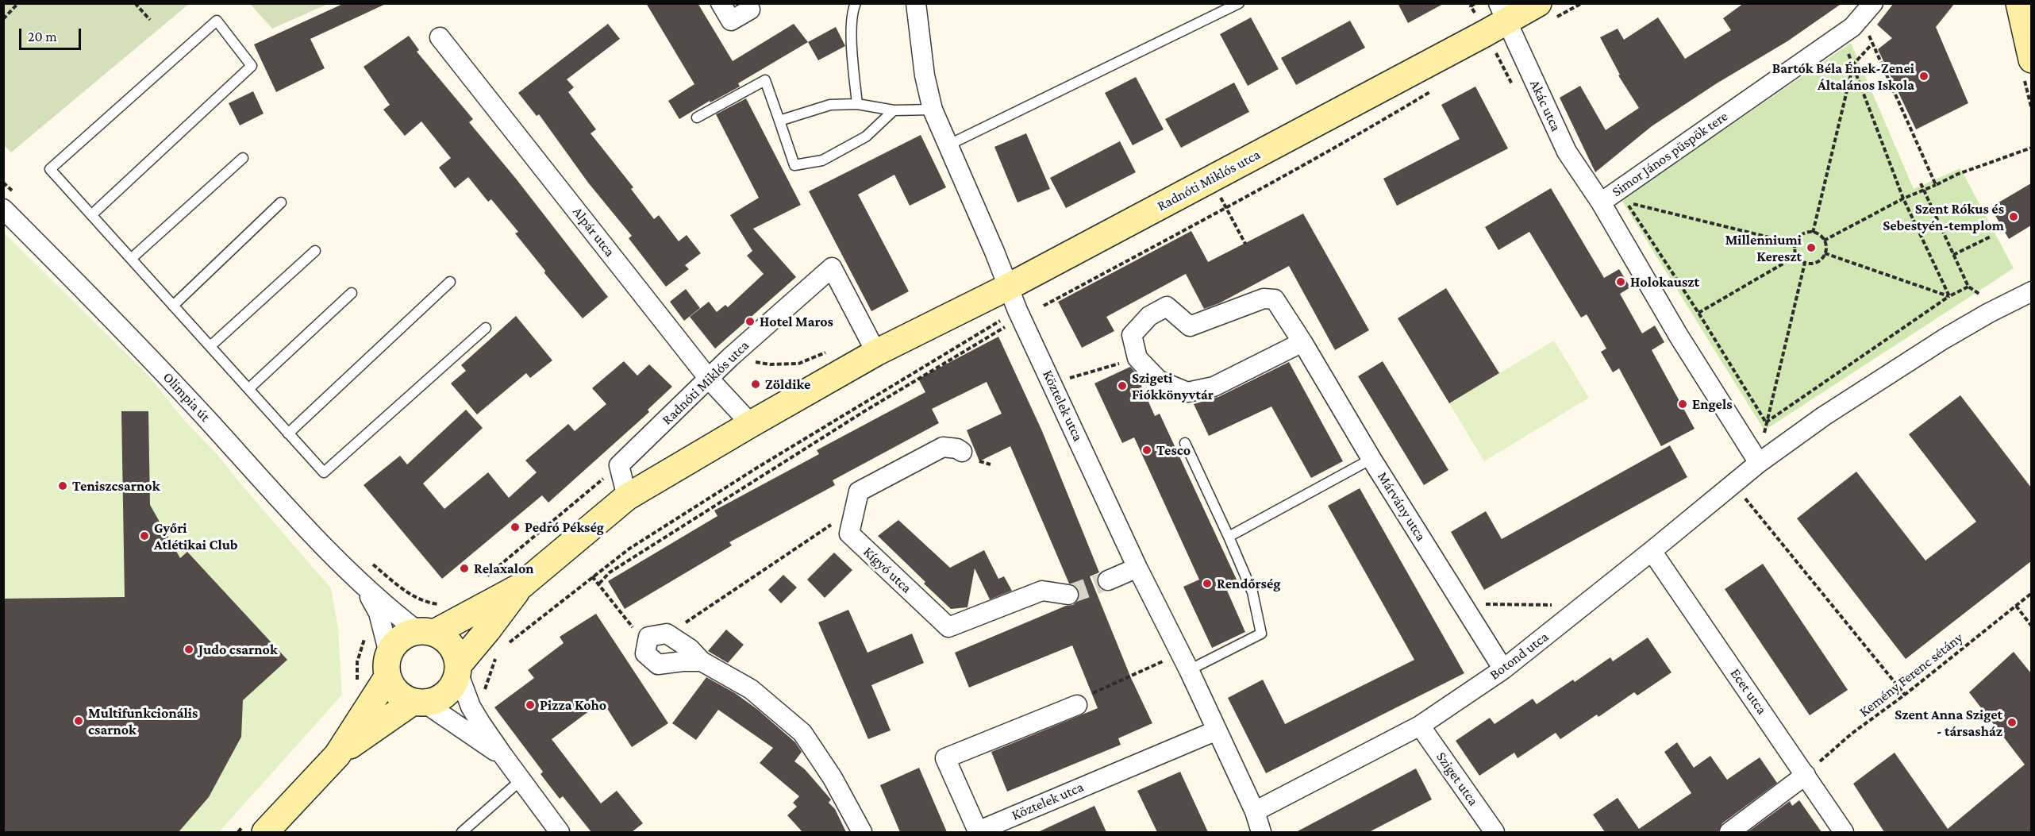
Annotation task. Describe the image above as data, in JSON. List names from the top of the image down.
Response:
{
  "streets": {
    "street": [
      "Akác utca",
      "Simor János püspök tere",
      "Radnóti Miklós utca",
      "Alpár utca",
      "Olimpia út",
      "Köztelek utca",
      "Márvány utca",
      "Kígyó utca",
      "Botond utca",
      "Ecet utca",
      "Sziget utca"
    ],
    "path": ["Kemény Ferenc sétány"]
  },
  "crossings": [
    ["Akác utca", "Simor János püspök tere"],
    ["Akác utca", "Radnóti Miklós utca"],
    ["Simor János püspök tere", "Botond utca"],
    ["Radnóti Miklós utca", "Alpár utca"],
    ["Radnóti Miklós utca", "Köztelek utca"],
    ["Köztelek utca", "Botond utca"],
    ["Márvány utca", "Botond utca"],
    ["Botond utca", "Ecet utca"],
    ["Botond utca", "Sziget utca"],
    ["Kemény Ferenc sétány", "Ecet utca"]
  ],
  "places": [
    "Bartók Béla Ének-Zenei Általános Iskola",
    "Szent Rókus és Sebestyén-templom",
    "Millenniumi Kereszt",
    "Holokauszt",
    "Hotel Maros",
    "Zöldike",
    "Szigeti Fiókkönyvtár",
    "Engels",
    "Tesco",
    "Teniszcsarnok",
    "Pedró Pékség",
    "Győri Atlétikai Club",
    "Relaxalon",
    "Rendőrség",
    "Judo csarnok",
    "Pizza Koho",
    "Multifunkcionális csarnok",
    "Szent Anna Sziget - társasház"
  ],
  "scale_bar": "20 m"
}
